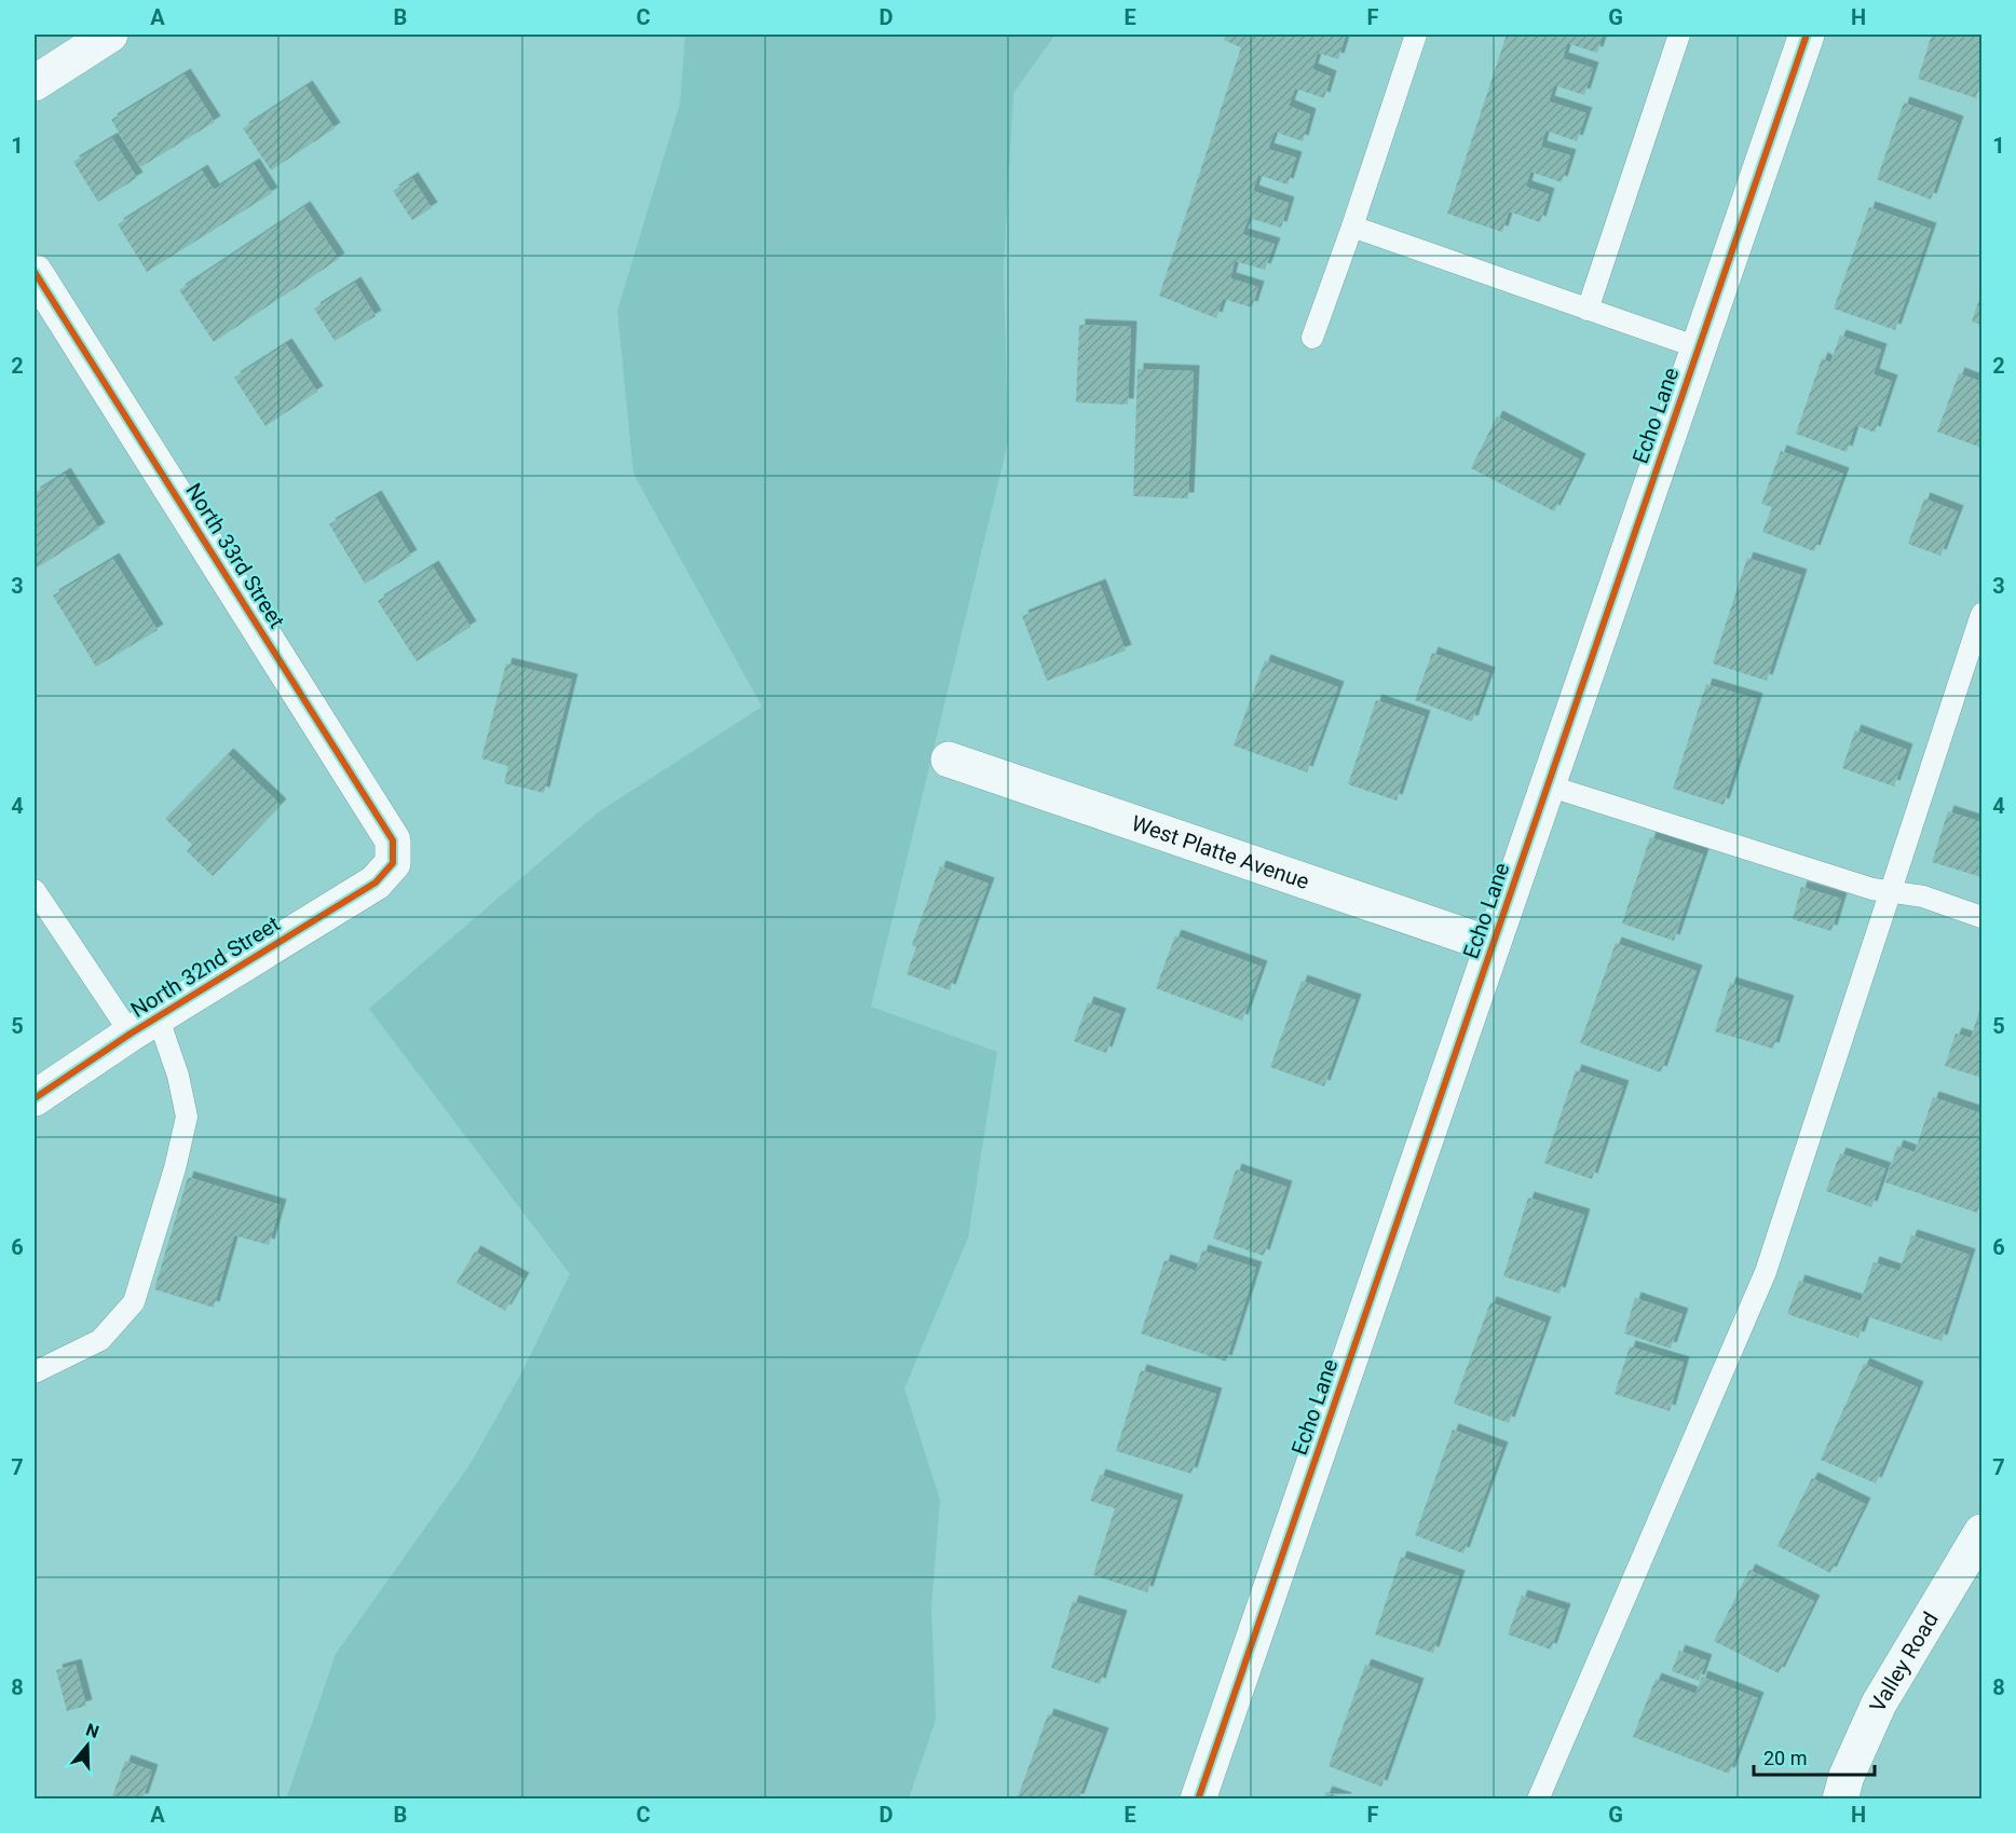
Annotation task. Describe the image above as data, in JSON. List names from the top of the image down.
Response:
{
  "streets": {
    "street": [
      "Echo Lane",
      "North 33rd Street",
      "West Platte Avenue",
      "North 32nd Street",
      "Valley Road"
    ]
  },
  "crossings": [
    ["Echo Lane", "West Platte Avenue"],
    ["North 33rd Street", "North 32nd Street"]
  ],
  "scale_bar": "20 m",
  "north": "top",
  "grid": {
    "columns": [
      "A",
      "B",
      "C",
      "D",
      "E",
      "F",
      "G",
      "H"
    ],
    "rows": [
      "1",
      "2",
      "3",
      "4",
      "5",
      "6",
      "7",
      "8"
    ]
  }
}
